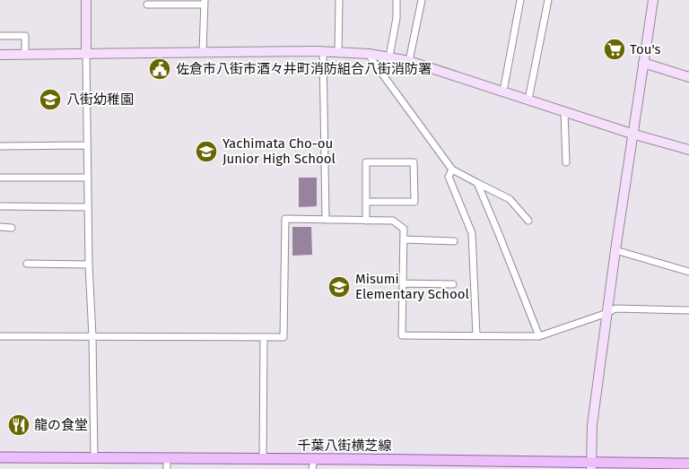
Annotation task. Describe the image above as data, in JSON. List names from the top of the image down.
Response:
{
  "streets": {
    "main road": ["千葉八街横芝線"]
  },
  "places": {
    "supermarket": ["Tou's"],
    "public building": ["佐倉市八街市酒々井町消防組合八街消防署"],
    "school or university": ["八街幼稚園", "Yachimata Cho-ou Junior High School", "Misumi Elementary School"],
    "restaurant": ["龍の食堂"]
  }
}
